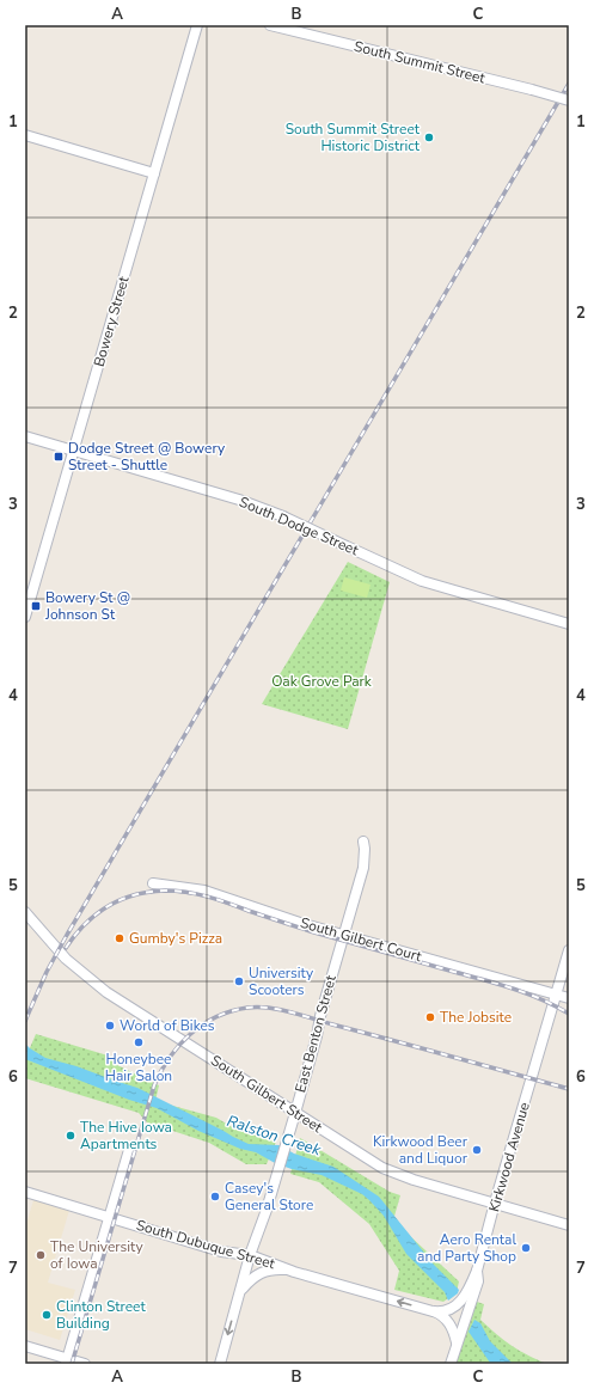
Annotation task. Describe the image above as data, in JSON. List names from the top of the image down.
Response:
{
  "streets": {
    "street": [
      "South Summit Street",
      "Bowery Street",
      "South Dodge Street",
      "South Gilbert Court",
      "East Benton Street",
      "South Gilbert Street",
      "Kirkwood Avenue",
      "South Dubuque Street"
    ]
  },
  "crossings": [
    ["Bowery Street", "South Dodge Street"],
    ["South Gilbert Court", "East Benton Street"],
    ["South Gilbert Court", "Kirkwood Avenue"],
    ["East Benton Street", "South Gilbert Street"],
    ["East Benton Street", "South Dubuque Street"],
    ["South Gilbert Street", "Kirkwood Avenue"],
    ["Kirkwood Avenue", "South Dubuque Street"]
  ],
  "water": ["Ralston Creek"],
  "parks": ["Oak Grove Park"],
  "places": {
    "other": [
      "South Summit Street Historic District",
      "Gumby's Pizza",
      "University Scooters",
      "The Jobsite",
      "World of Bikes",
      "Honeybee Hair Salon",
      "The Hive Iowa Apartments",
      "Kirkwood Beer and Liquor",
      "Casey's General Store",
      "Aero Rental and Party Shop",
      "The University of Iowa",
      "Clinton Street Building"
    ],
    "transit": ["Dodge Street @ Bowery Street - Shuttle", "Bowery St @ Johnson St"]
  },
  "grid": {
    "columns": ["A", "B", "C"],
    "rows": [
      "1",
      "2",
      "3",
      "4",
      "5",
      "6",
      "7"
    ]
  }
}
